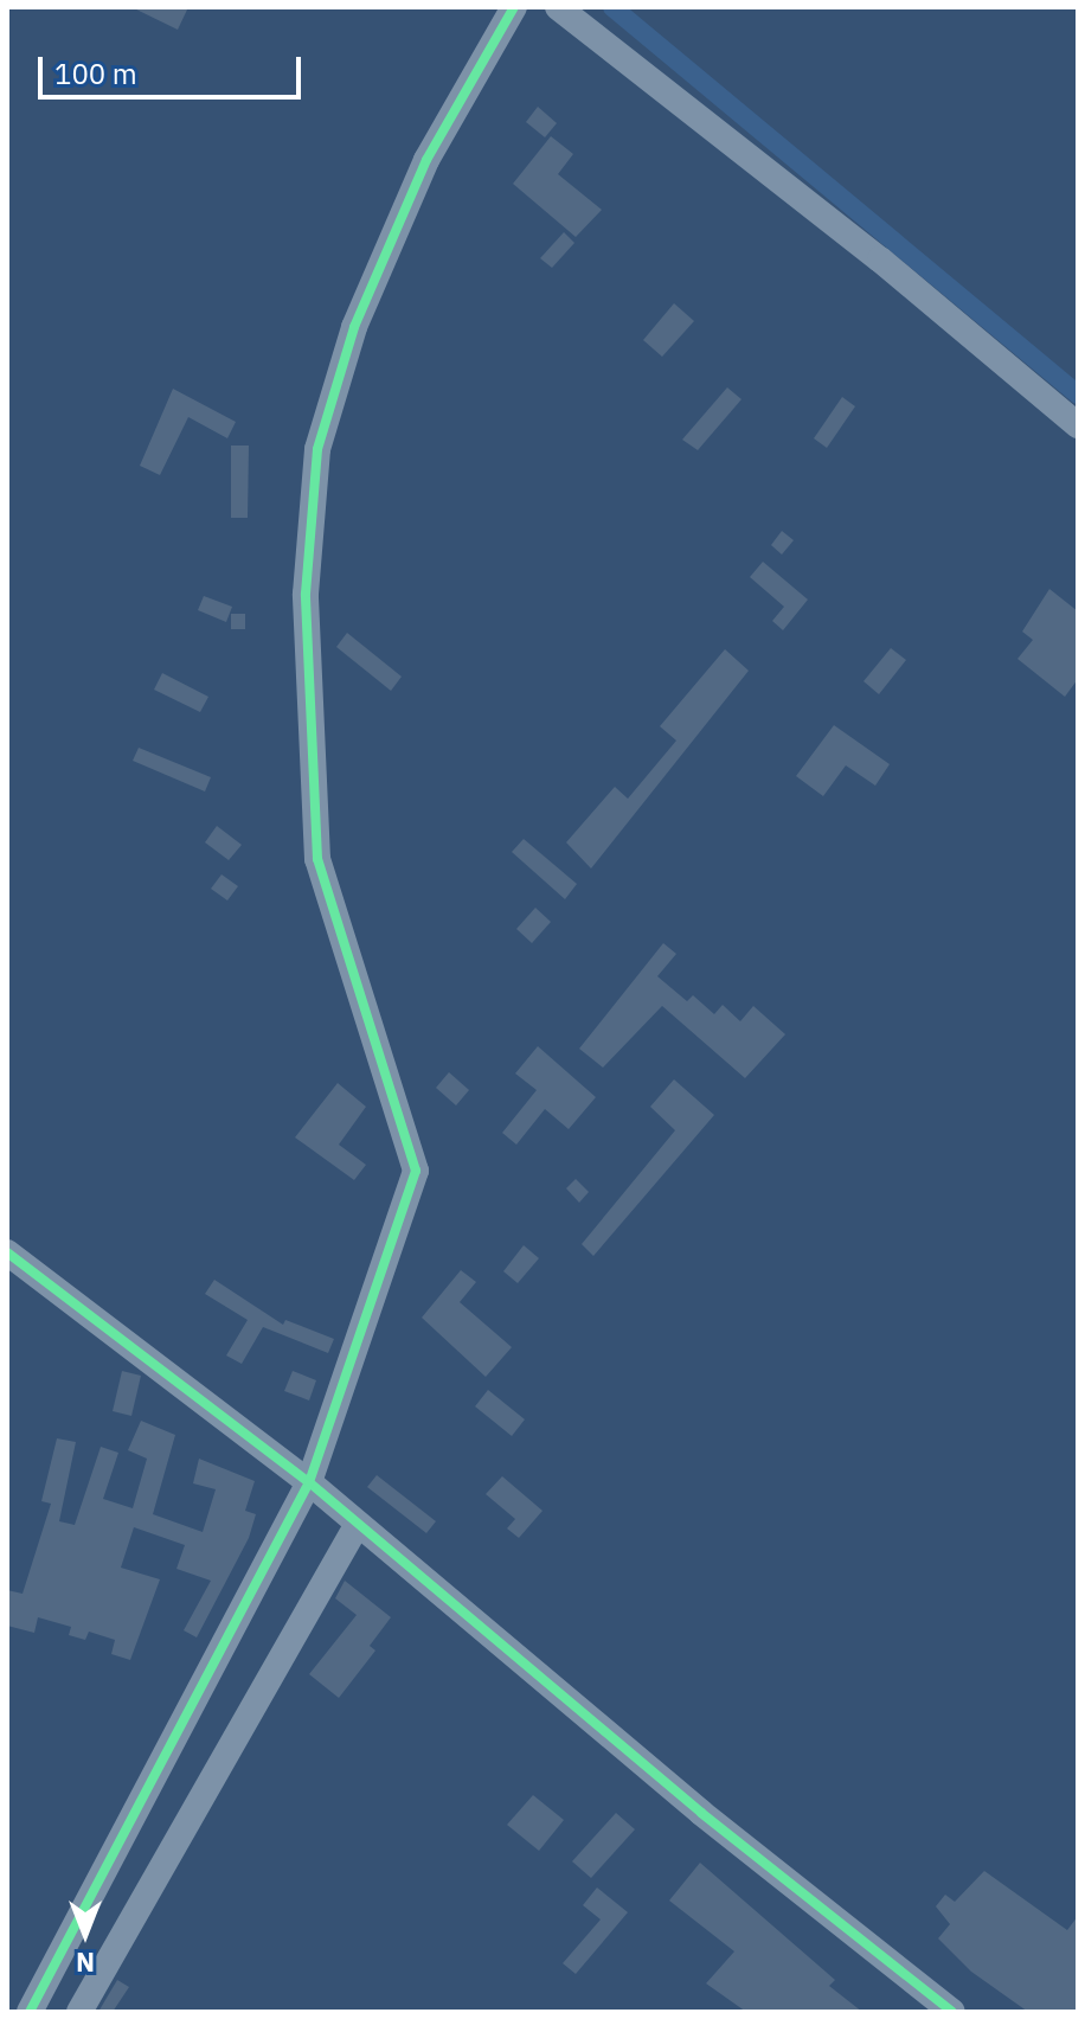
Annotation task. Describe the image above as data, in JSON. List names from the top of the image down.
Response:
{
  "scale_bar": "100 m",
  "north": "bottom"
}
